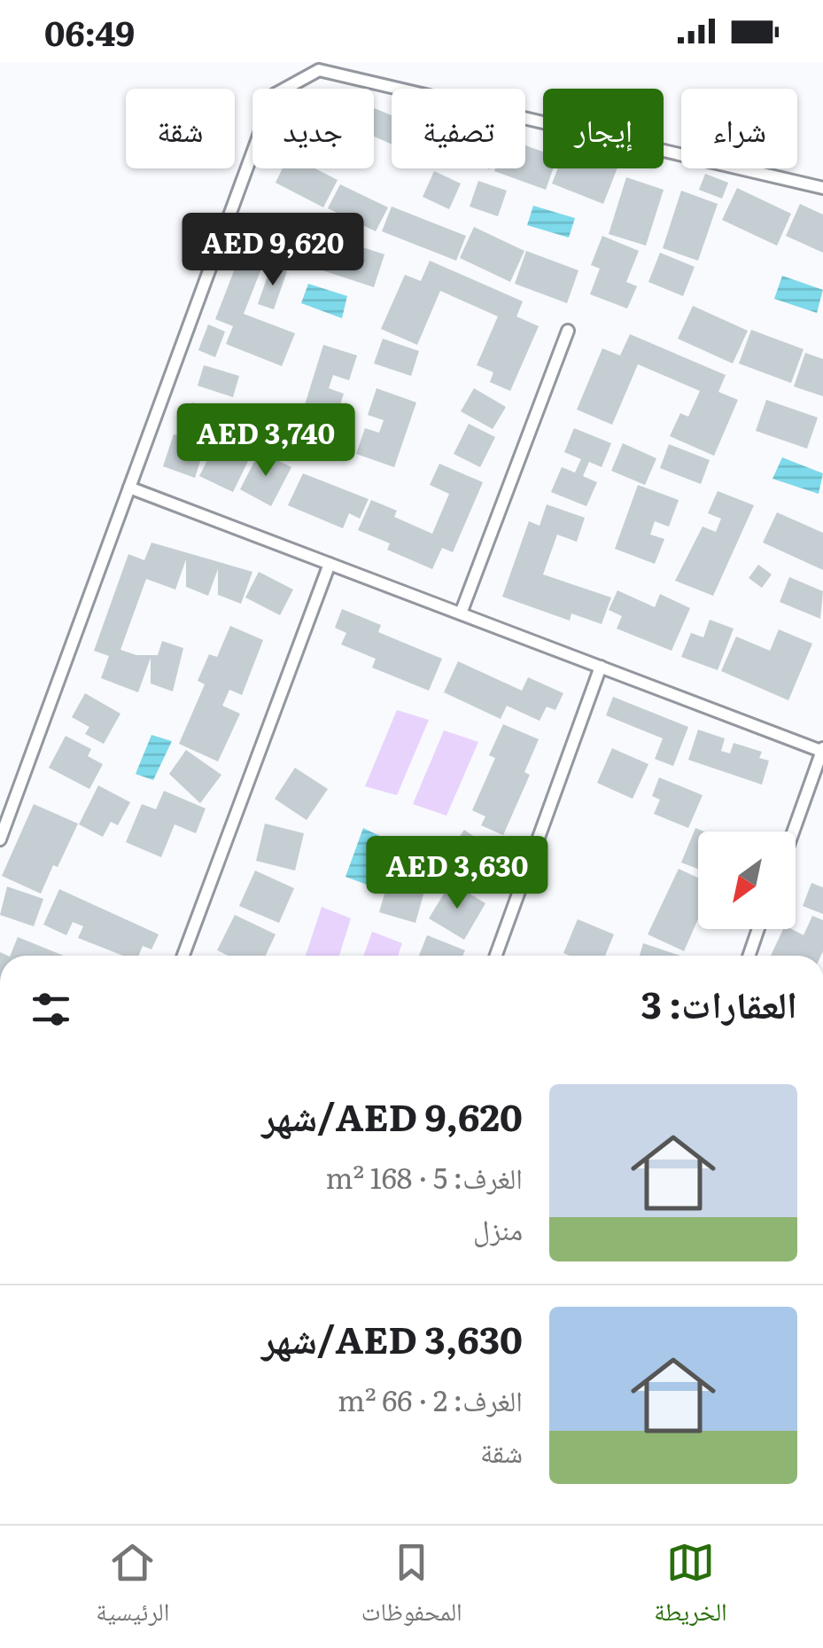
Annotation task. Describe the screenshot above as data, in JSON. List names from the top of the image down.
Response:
{
  "north": "bottom left",
  "page": {
    "status": "06:49",
    "chip": [
      "شراء",
      "إيجار",
      "تصفية",
      "جديد",
      "شقة"
    ],
    "price": ["AED 9,620", "AED 3,740", "AED 3,630"],
    "heading": "العقارات: 3",
    "list": [
      {
        "name": "AED 9,620/شهر",
        "note": "الغرف: 5 · 168 m² · منزل"
      },
      {
        "name": "AED 3,630/شهر",
        "note": "الغرف: 2 · 66 m² · شقة"
      }
    ],
    "tabs": ["الخريطة", "المحفوظات", "الرئيسية"]
  }
}
